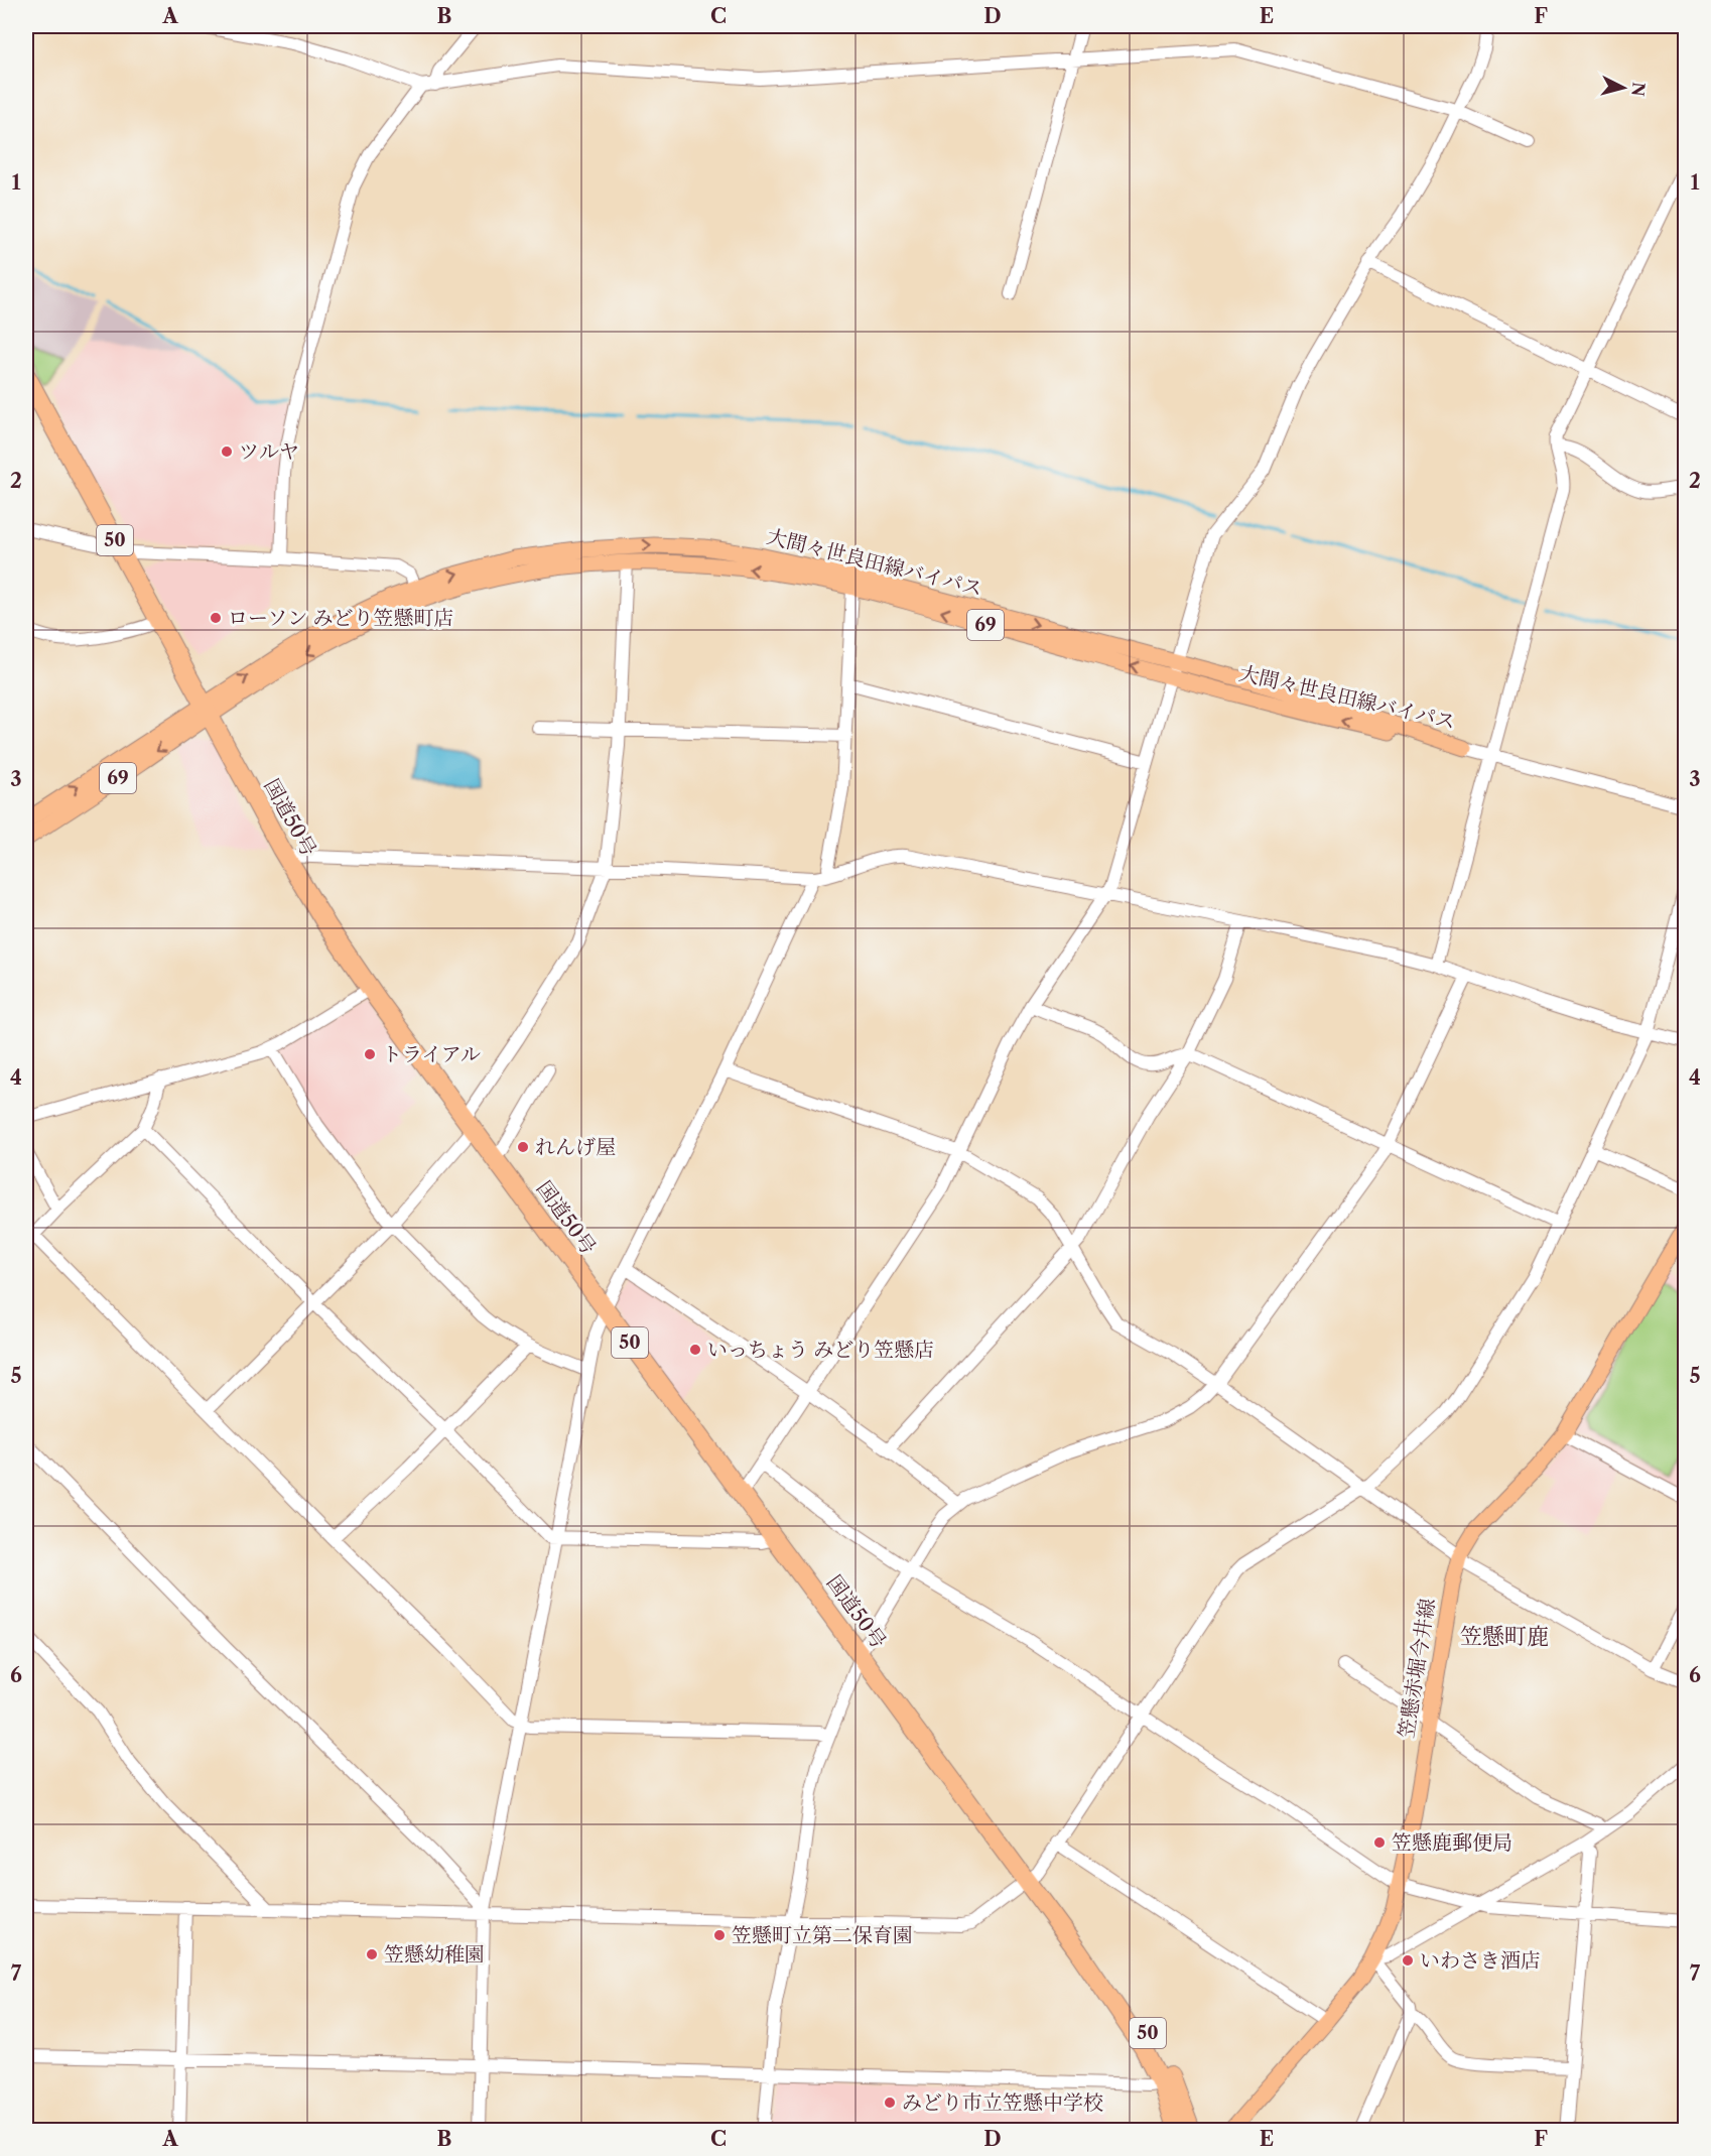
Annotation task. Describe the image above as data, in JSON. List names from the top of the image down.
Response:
{
  "streets": {
    "highway": ["50", "国道50号"],
    "main road": ["大間々世良田線バイパス", "69", "笠懸赤堀今井線"]
  },
  "crossings": [
    ["50", "国道50号"],
    ["大間々世良田線バイパス", "国道50号"]
  ],
  "districts": ["笠懸町鹿"],
  "places": [
    "ツルヤ",
    "ローソン みどり笠懸町店",
    "トライアル",
    "れんげ屋",
    "いっちょう みどり笠懸店",
    "笠懸鹿郵便局",
    "笠懸町立第二保育園",
    "笠懸幼稚園",
    "いわさき酒店",
    "みどり市立笠懸中学校"
  ],
  "north": "right",
  "grid": {
    "columns": [
      "A",
      "B",
      "C",
      "D",
      "E",
      "F"
    ],
    "rows": [
      "1",
      "2",
      "3",
      "4",
      "5",
      "6",
      "7"
    ]
  }
}
